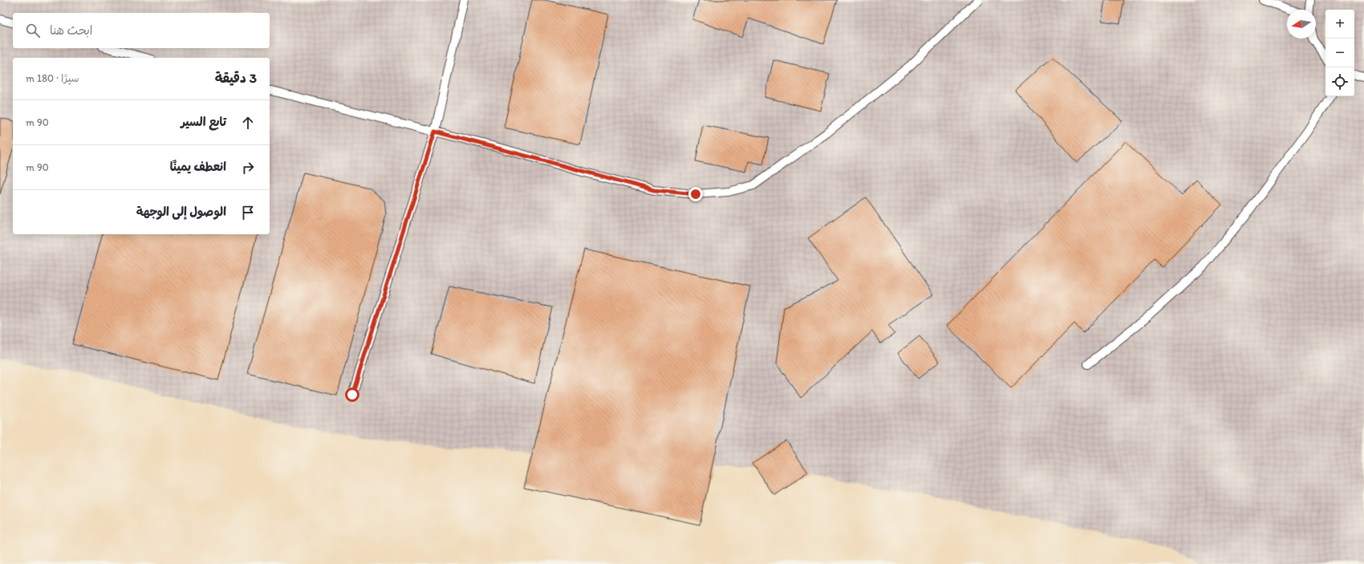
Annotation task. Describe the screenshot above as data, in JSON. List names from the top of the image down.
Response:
{
  "north": "left",
  "page": {
    "map_buttons": ["+", "−"],
    "search": "ابحث هنا",
    "heading": ["3 دقيقة", "سيرًا · 180 m"],
    "list": [
      ["تابع السير", "90 m"],
      ["انعطف يمينًا", "90 m"],
      "الوصول إلى الوجهة"
    ]
  }
}
